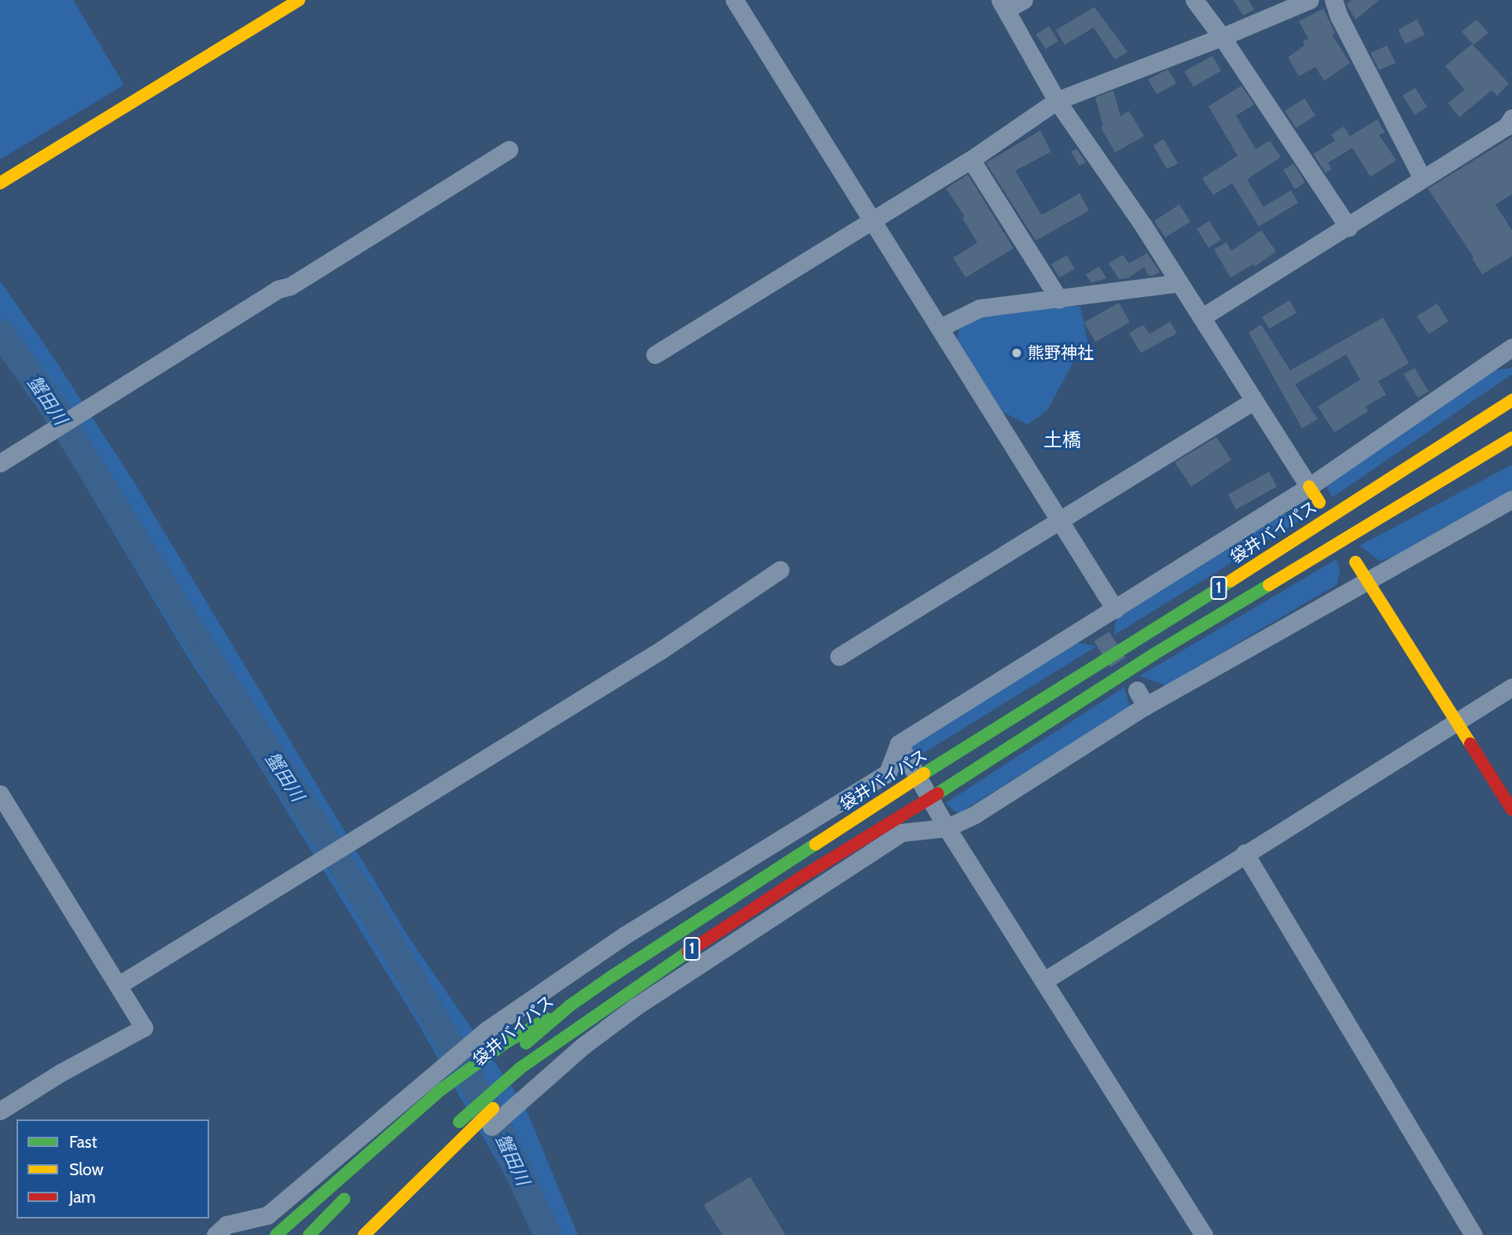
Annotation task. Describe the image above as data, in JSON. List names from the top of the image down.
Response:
{
  "streets": {
    "main road": ["袋井バイパス", "1"]
  },
  "districts": ["土橋"],
  "water": ["蟹田川"],
  "places": ["熊野神社"],
  "legend": ["Fast", "Slow", "Jam"]
}
